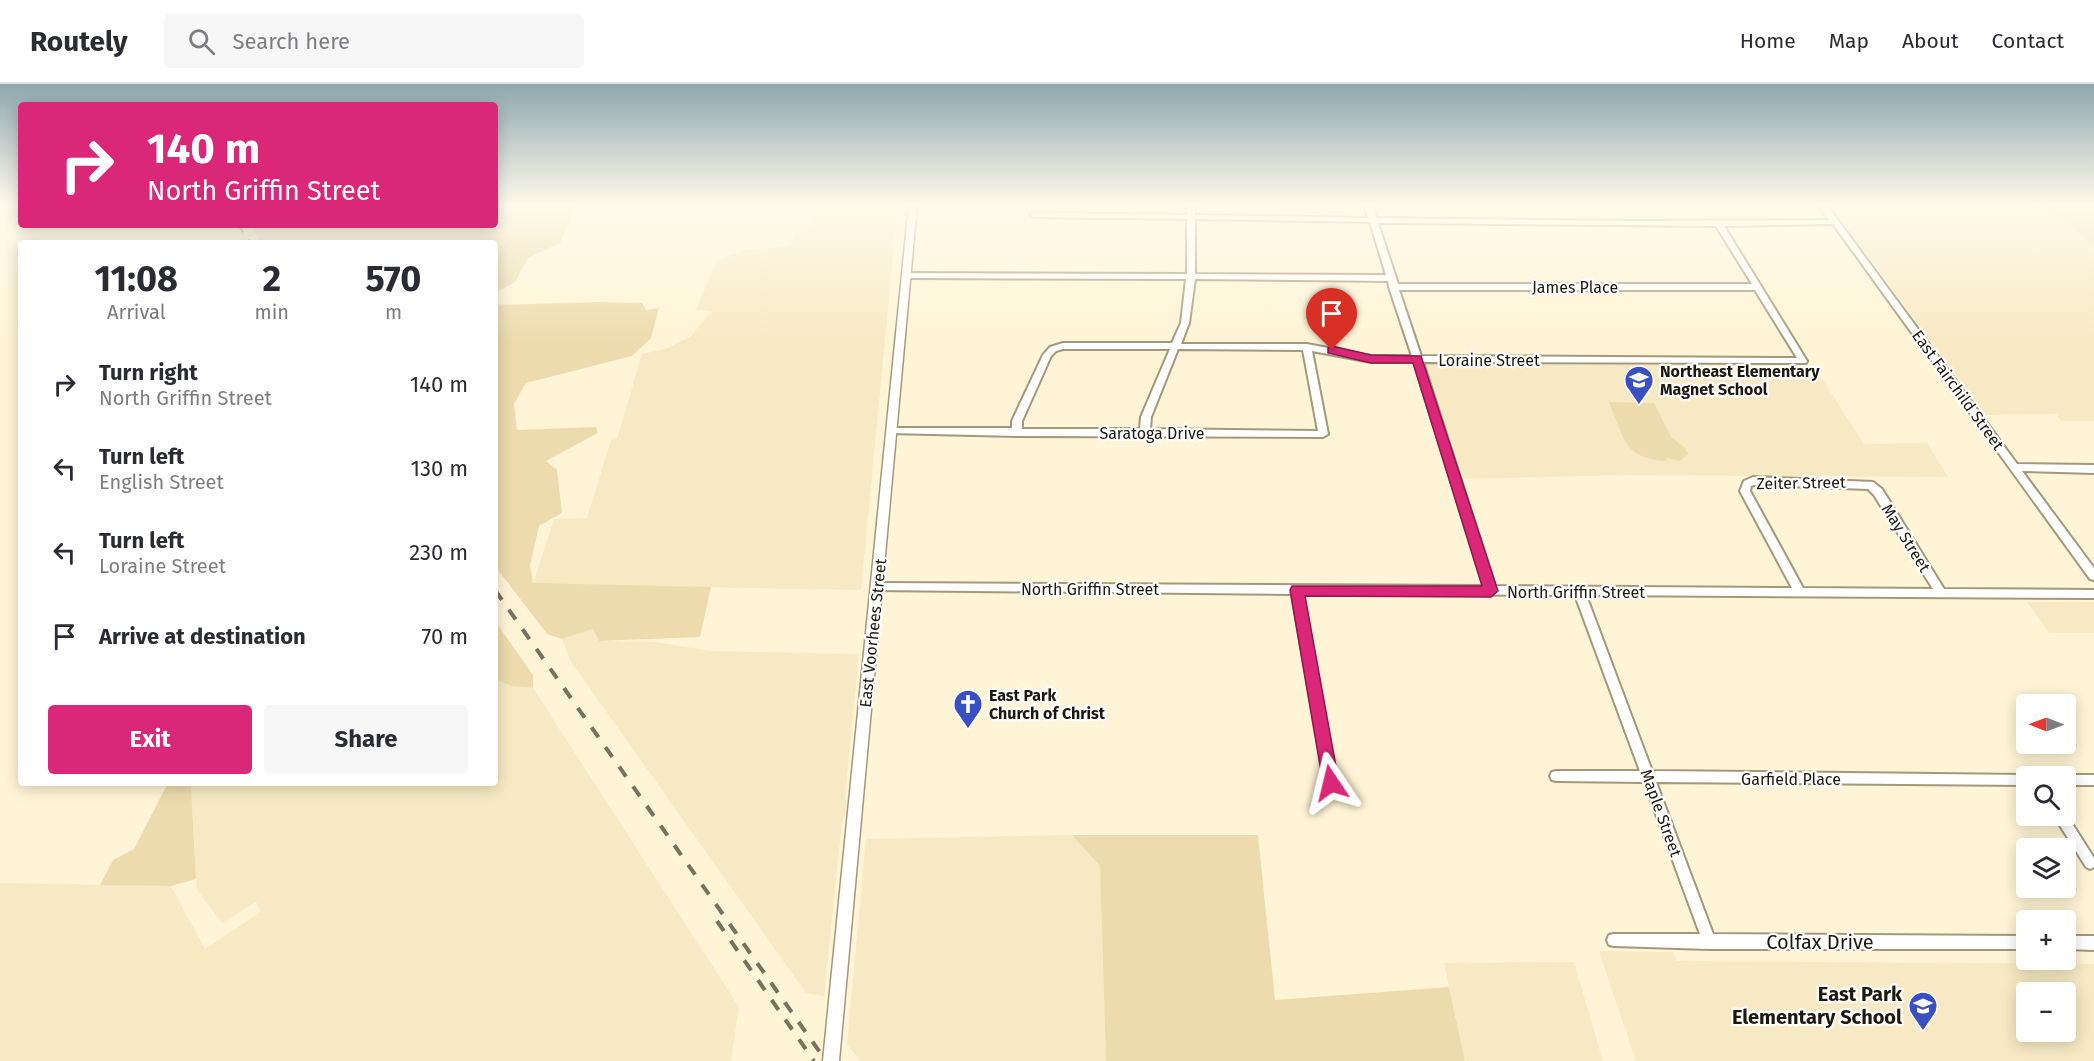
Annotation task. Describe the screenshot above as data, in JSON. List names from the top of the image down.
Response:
{
  "streets": {
    "main road": ["East Voorhees Street"],
    "street": [
      "James Place",
      "Loraine Street",
      "East Fairchild Street",
      "Saratoga Drive",
      "Zeiter Street",
      "May Street",
      "North Griffin Street",
      "Garfield Place",
      "Maple Street",
      "Colfax Drive"
    ]
  },
  "crossings": [
    ["James Place", "Loraine Street"],
    ["James Place", "East Voorhees Street"],
    ["Loraine Street", "Saratoga Drive"],
    ["Saratoga Drive", "East Voorhees Street"],
    ["Zeiter Street", "May Street"],
    ["Zeiter Street", "North Griffin Street"],
    ["May Street", "North Griffin Street"],
    ["North Griffin Street", "East Voorhees Street"],
    ["North Griffin Street", "Maple Street"],
    ["Garfield Place", "Maple Street"],
    ["Maple Street", "Colfax Drive"]
  ],
  "places": {
    "school or university": ["Northeast Elementary Magnet School", "East Park Elementary School"],
    "church": ["East Park Church of Christ"]
  },
  "north": "left",
  "page": {
    "header": "Routely",
    "search": "Search here",
    "nav": [
      "Home",
      "Map",
      "About",
      "Contact"
    ],
    "turn": ["140 m", "North Griffin Street"],
    "eta": [
      "11:08",
      "Arrival",
      "2",
      "min",
      "570",
      "m"
    ],
    "list": [
      {
        "name": "Turn right",
        "note": "North Griffin Street",
        "value": "140 m"
      },
      {
        "name": "Turn left",
        "note": "English Street",
        "value": "130 m"
      },
      {
        "name": "Turn left",
        "note": "Loraine Street",
        "value": "230 m"
      },
      {
        "name": "Arrive at destination",
        "value": "70 m"
      }
    ],
    "buttons": ["Exit", "Share"],
    "map_buttons": ["+", "−"]
  }
}
